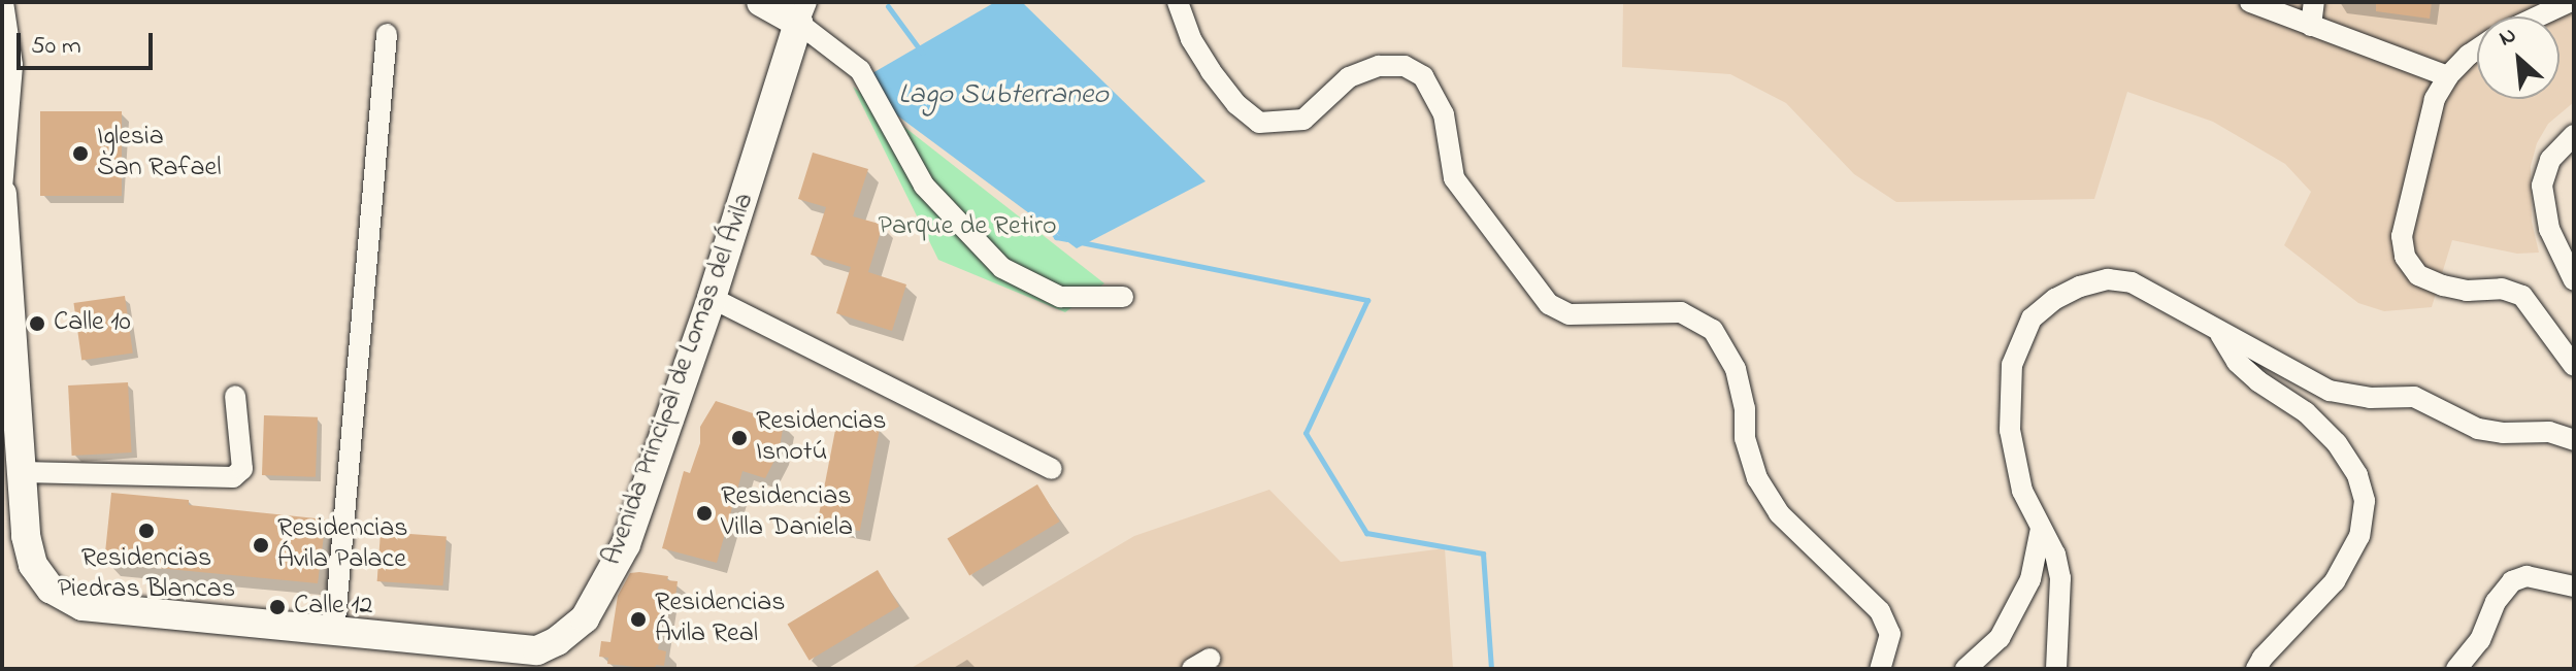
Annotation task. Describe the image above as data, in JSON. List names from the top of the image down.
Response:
{
  "streets": {
    "street": ["Avenida Principal de Lomas del Ávila"]
  },
  "water": ["Lago Subterraneo"],
  "parks": ["Parque de Retiro"],
  "places": [
    "Iglesia San Rafael",
    "Calle 10",
    "Residencias Isnotú",
    "Residencias Villa Daniela",
    "Residencias Piedras Blancas",
    "Residencias Ávila Palace",
    "Calle 12",
    "Residencias Ávila Real"
  ],
  "scale_bar": "50 m",
  "north": "top left"
}
